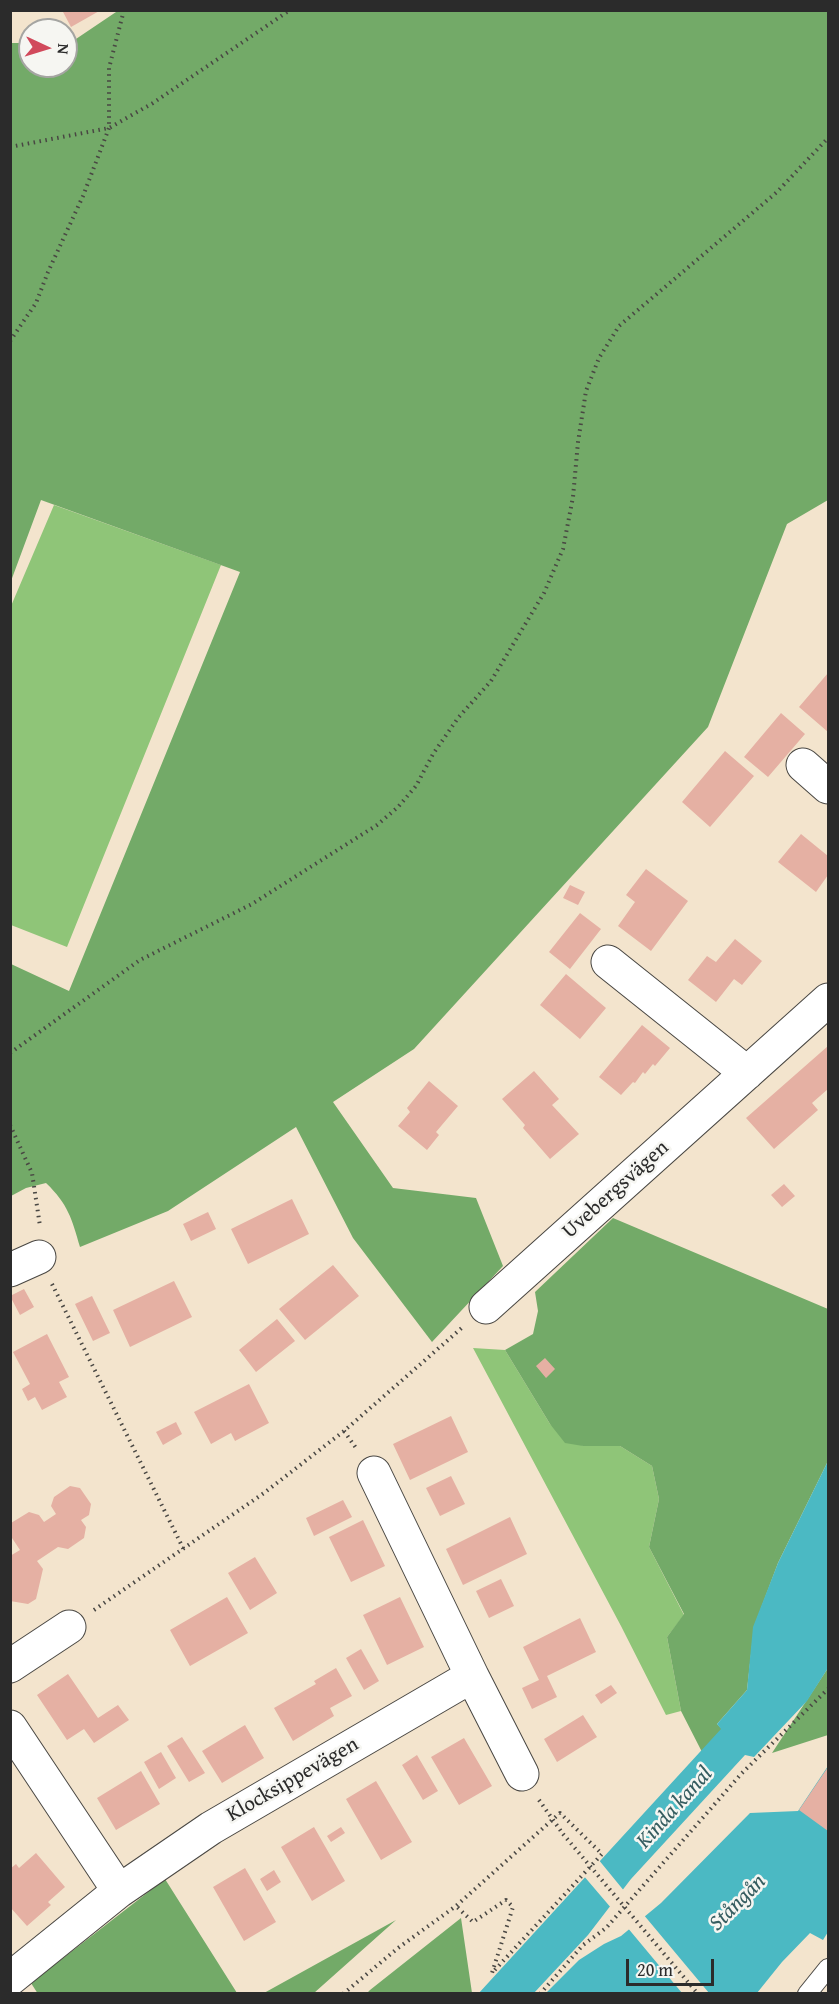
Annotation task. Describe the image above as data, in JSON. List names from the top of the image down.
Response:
{
  "streets": {
    "street": ["Uvebergsvägen", "Klocksippevägen"]
  },
  "water": ["Kinda kanal", "Stångån"],
  "scale_bar": "20 m",
  "north": "right"
}
